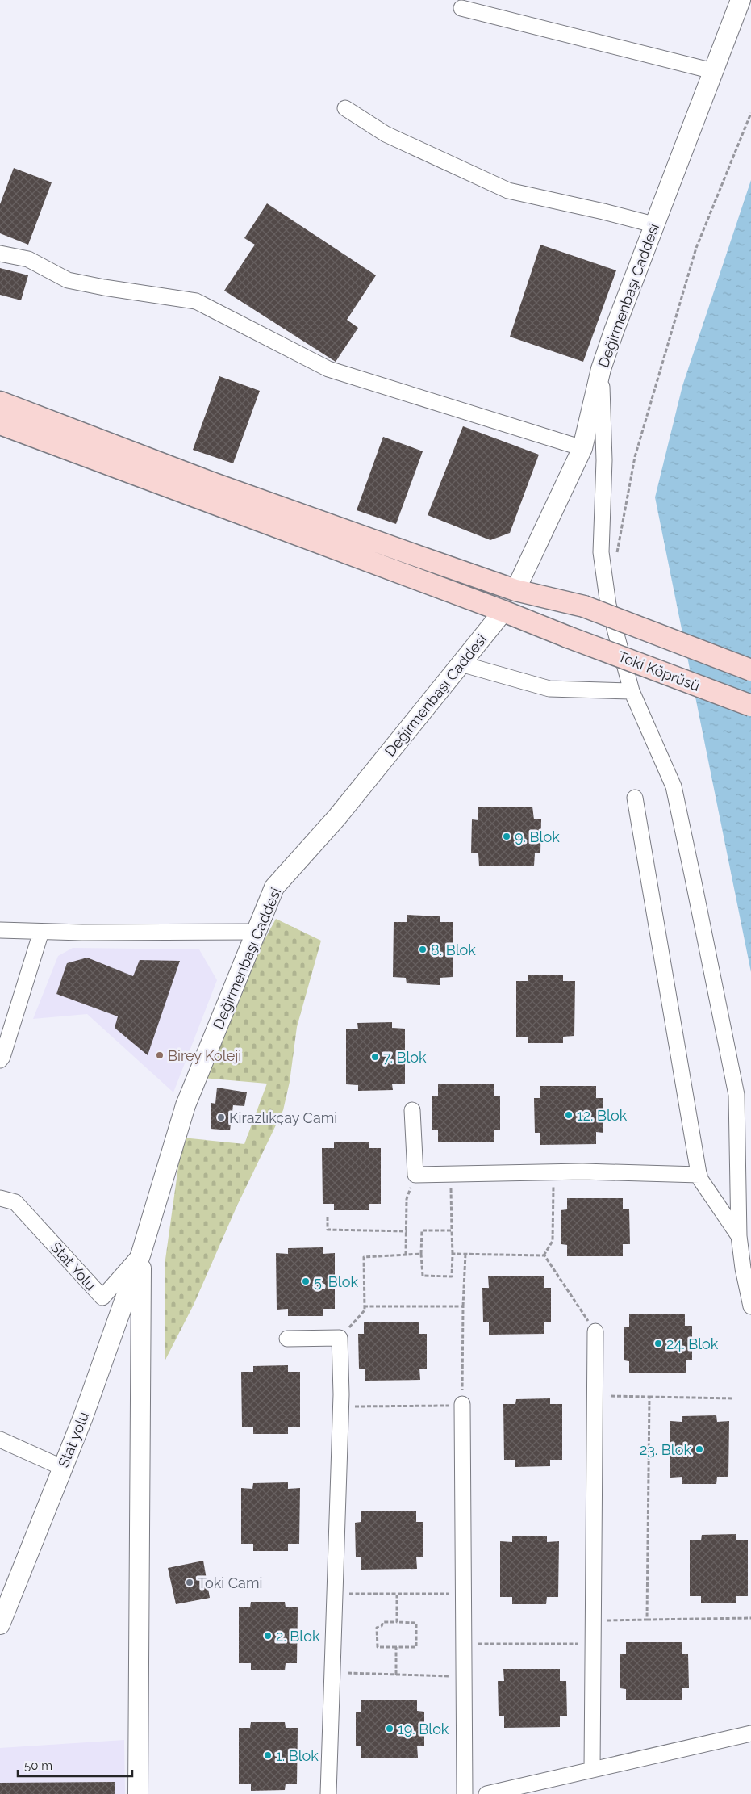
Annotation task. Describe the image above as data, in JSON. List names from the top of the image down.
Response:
{
  "streets": {
    "main road": ["Toki Köprüsü"],
    "street": ["Değirmenbaşı Caddesi", "Stat Yolu", "Stat yolu"]
  },
  "crossings": [
    ["Değirmenbaşı Caddesi", "Toki Köprüsü"],
    ["Değirmenbaşı Caddesi", "Stat Yolu"],
    ["Değirmenbaşı Caddesi", "Stat yolu"],
    ["Stat Yolu", "Stat yolu"]
  ],
  "places": [
    "9. Blok",
    "8. Blok",
    "Birey Koleji",
    "7. Blok",
    "12. Blok",
    "Kirazlıkçay Cami",
    "5. Blok",
    "24. Blok",
    "23. Blok",
    "Toki Cami",
    "2. Blok",
    "19. Blok",
    "1. Blok"
  ],
  "scale_bar": "50 m"
}
